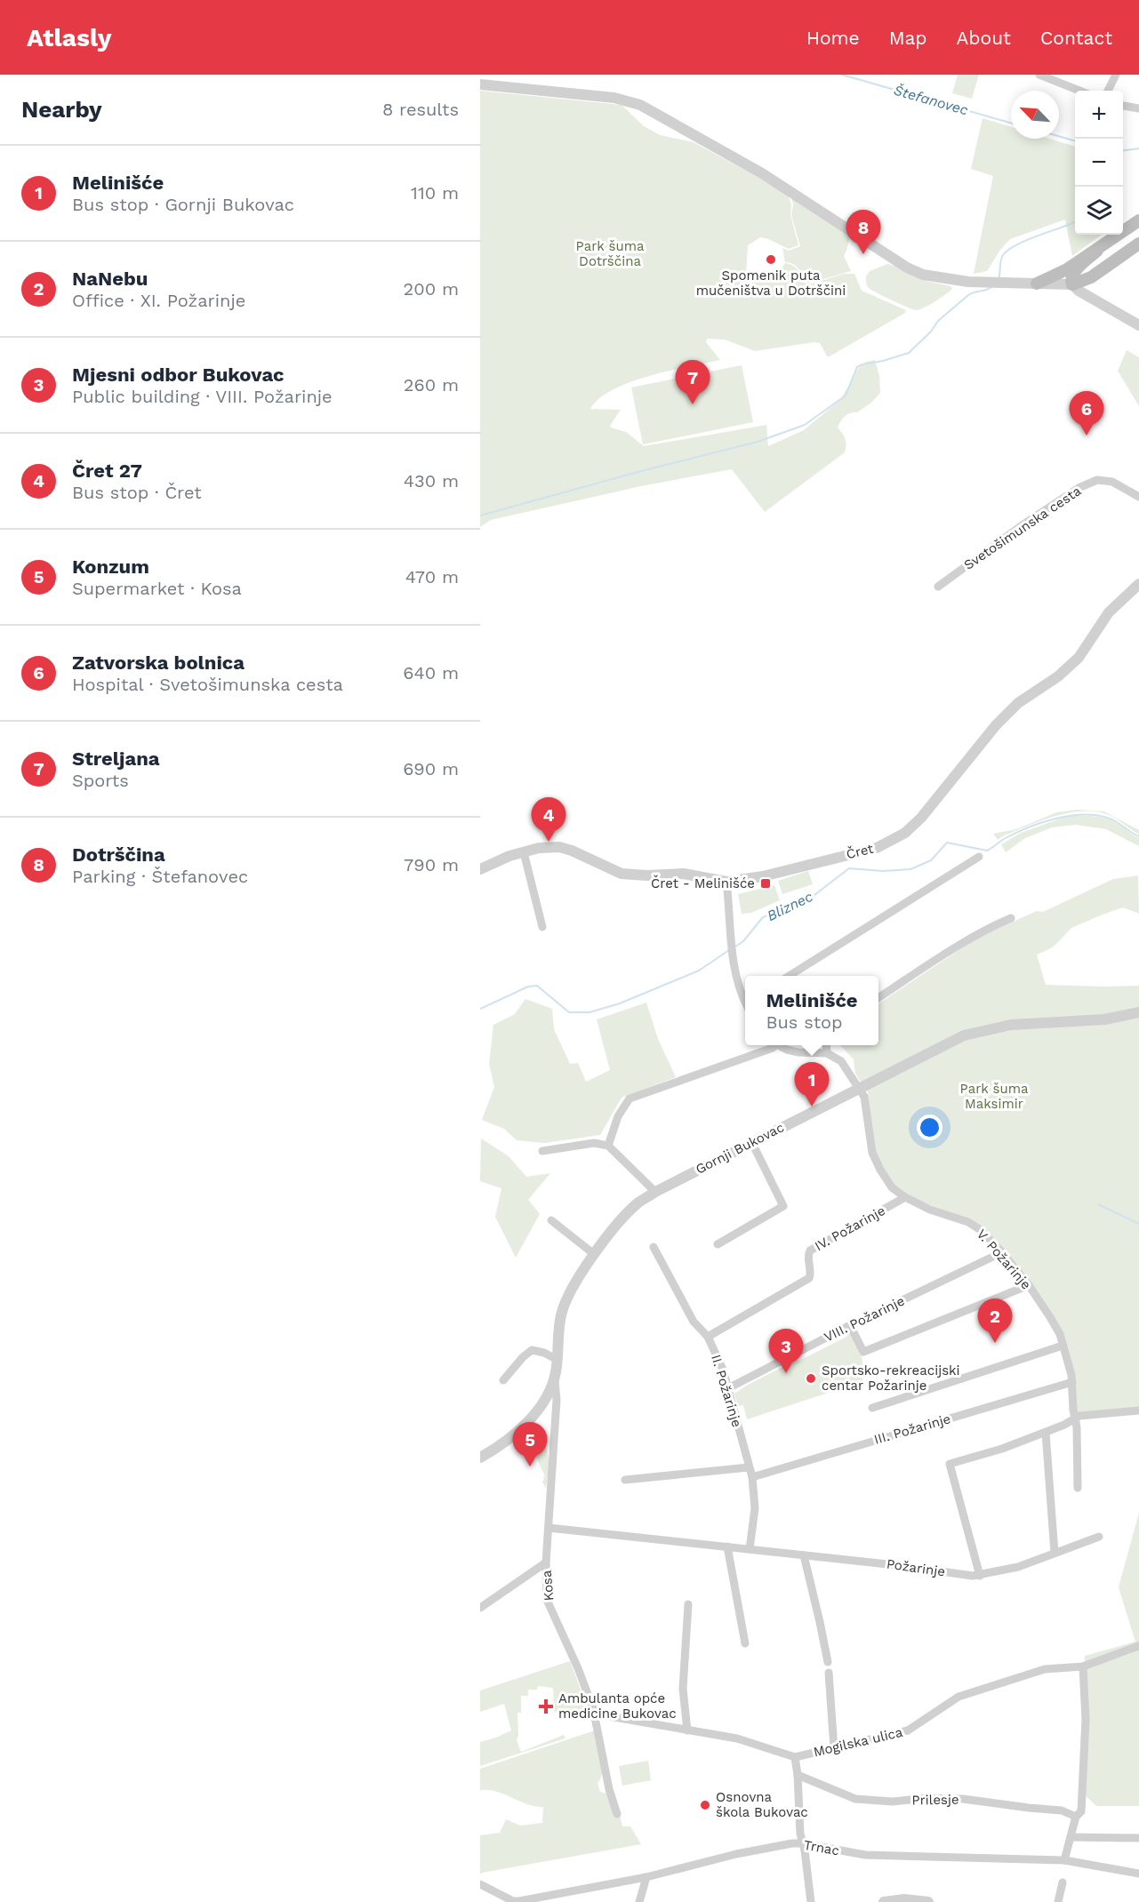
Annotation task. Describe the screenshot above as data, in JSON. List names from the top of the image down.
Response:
{
  "streets": {
    "street": [
      "Svetošimunska cesta",
      "Čret",
      "Gornji Bukovac",
      "IV. Požarinje",
      "V. Požarinje",
      "VIII. Požarinje",
      "II. Požarinje",
      "III. Požarinje",
      "Požarinje",
      "Kosa",
      "Mogilska ulica",
      "Prilesje",
      "Trnac"
    ]
  },
  "crossings": [
    ["Gornji Bukovac", "V. Požarinje"],
    ["Gornji Bukovac", "Kosa"],
    ["IV. Požarinje", "V. Požarinje"],
    ["IV. Požarinje", "II. Požarinje"],
    ["V. Požarinje", "VIII. Požarinje"],
    ["V. Požarinje", "III. Požarinje"],
    ["VIII. Požarinje", "II. Požarinje"],
    ["II. Požarinje", "III. Požarinje"],
    ["II. Požarinje", "Požarinje"],
    ["Požarinje", "Kosa"],
    ["Kosa", "Mogilska ulica"]
  ],
  "water": ["Štefanovec", "Bliznec"],
  "parks": ["Park šuma Dotrščina", "Park šuma Maksimir"],
  "places": {
    "other": ["Spomenik puta mučeništva u Dotrščini", "Sportsko-rekreacijski centar Požarinje", "Osnovna škola Bukovac"],
    "transit": ["Čret - Melinišće"],
    "health": ["Ambulanta opće medicine Bukovac"]
  },
  "north": "top left",
  "page": {
    "header": "Atlasly",
    "nav": [
      "Home",
      "Map",
      "About",
      "Contact"
    ],
    "heading": ["Nearby", "8 results"],
    "map_buttons": ["+", "−"],
    "list": [
      {
        "mark": "1",
        "name": "Melinišće",
        "note": "Bus stop · Gornji Bukovac",
        "value": "110 m"
      },
      {
        "mark": "2",
        "name": "NaNebu",
        "note": "Office · XI. Požarinje",
        "value": "200 m"
      },
      {
        "mark": "3",
        "name": "Mjesni odbor Bukovac",
        "note": "Public building · VIII. Požarinje",
        "value": "260 m"
      },
      {
        "mark": "4",
        "name": "Čret 27",
        "note": "Bus stop · Čret",
        "value": "430 m"
      },
      {
        "mark": "5",
        "name": "Konzum",
        "note": "Supermarket · Kosa",
        "value": "470 m"
      },
      {
        "mark": "6",
        "name": "Zatvorska bolnica",
        "note": "Hospital · Svetošimunska cesta",
        "value": "640 m"
      },
      {
        "mark": "7",
        "name": "Streljana",
        "note": "Sports",
        "value": "690 m"
      },
      {
        "mark": "8",
        "name": "Dotrščina",
        "note": "Parking · Štefanovec",
        "value": "790 m"
      }
    ],
    "pins": [
      "8",
      "7",
      "6",
      "4",
      "1",
      "2",
      "3",
      "5"
    ],
    "popup": ["Melinišće", "Bus stop"]
  }
}
